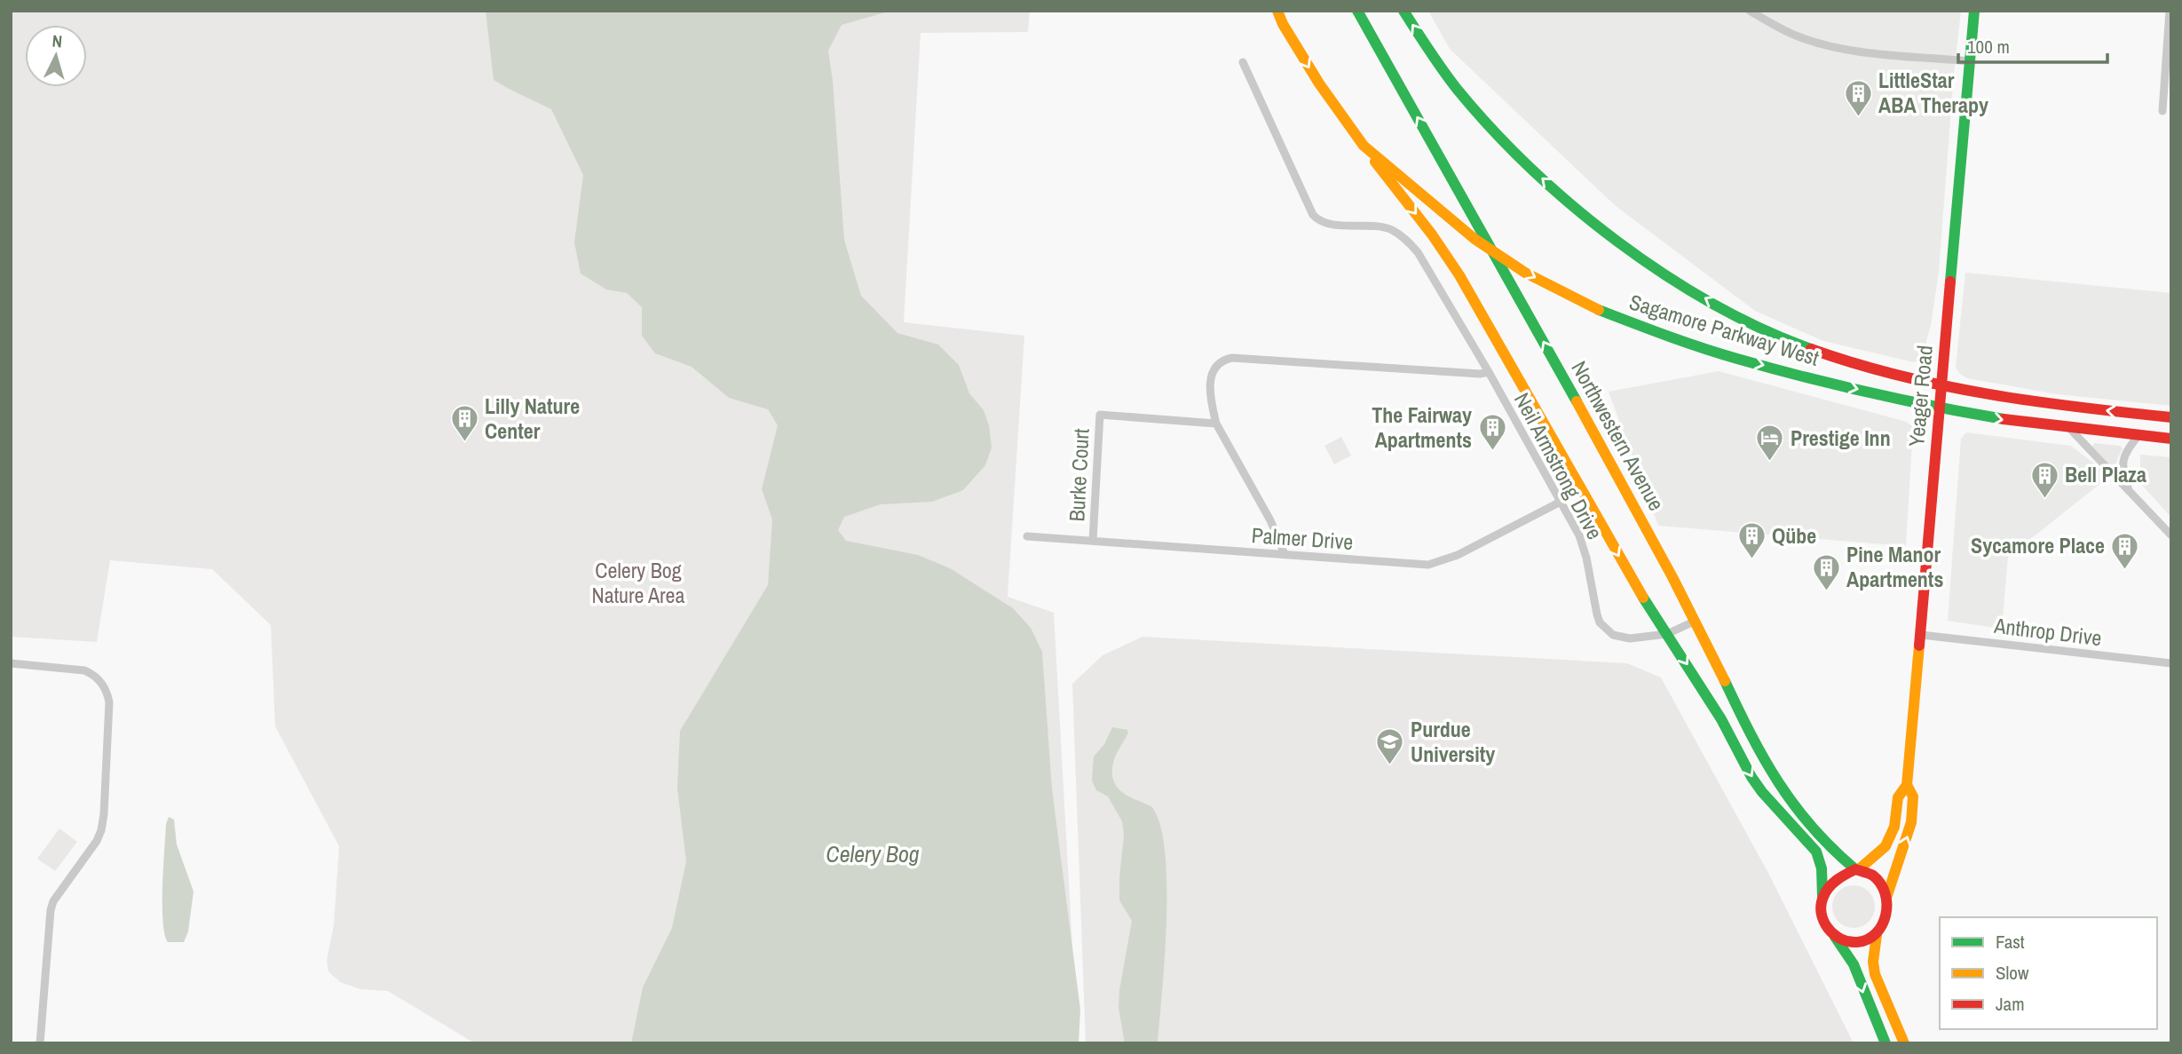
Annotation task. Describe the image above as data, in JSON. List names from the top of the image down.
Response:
{
  "streets": {
    "main road": ["Sagamore Parkway West", "Yeager Road", "Northwestern Avenue"],
    "street": [
      "Neil Armstrong Drive",
      "Burke Court",
      "Palmer Drive",
      "Anthrop Drive"
    ]
  },
  "crossings": [
    ["Sagamore Parkway West", "Yeager Road"],
    ["Yeager Road", "Northwestern Avenue"],
    ["Yeager Road", "Anthrop Drive"],
    ["Northwestern Avenue", "Neil Armstrong Drive"],
    ["Neil Armstrong Drive", "Palmer Drive"],
    ["Burke Court", "Palmer Drive"]
  ],
  "water": ["Celery Bog"],
  "parks": ["Celery Bog Nature Area"],
  "places": {
    "building": [
      "LittleStar ABA Therapy",
      "Lilly Nature Center",
      "The Fairway Apartments",
      "Bell Plaza",
      "Qübe",
      "Sycamore Place",
      "Pine Manor Apartments"
    ],
    "hotel": ["Prestige Inn"],
    "school or university": ["Purdue University"]
  },
  "legend": ["Fast", "Slow", "Jam"],
  "scale_bar": "100 m",
  "north": "top"
}
